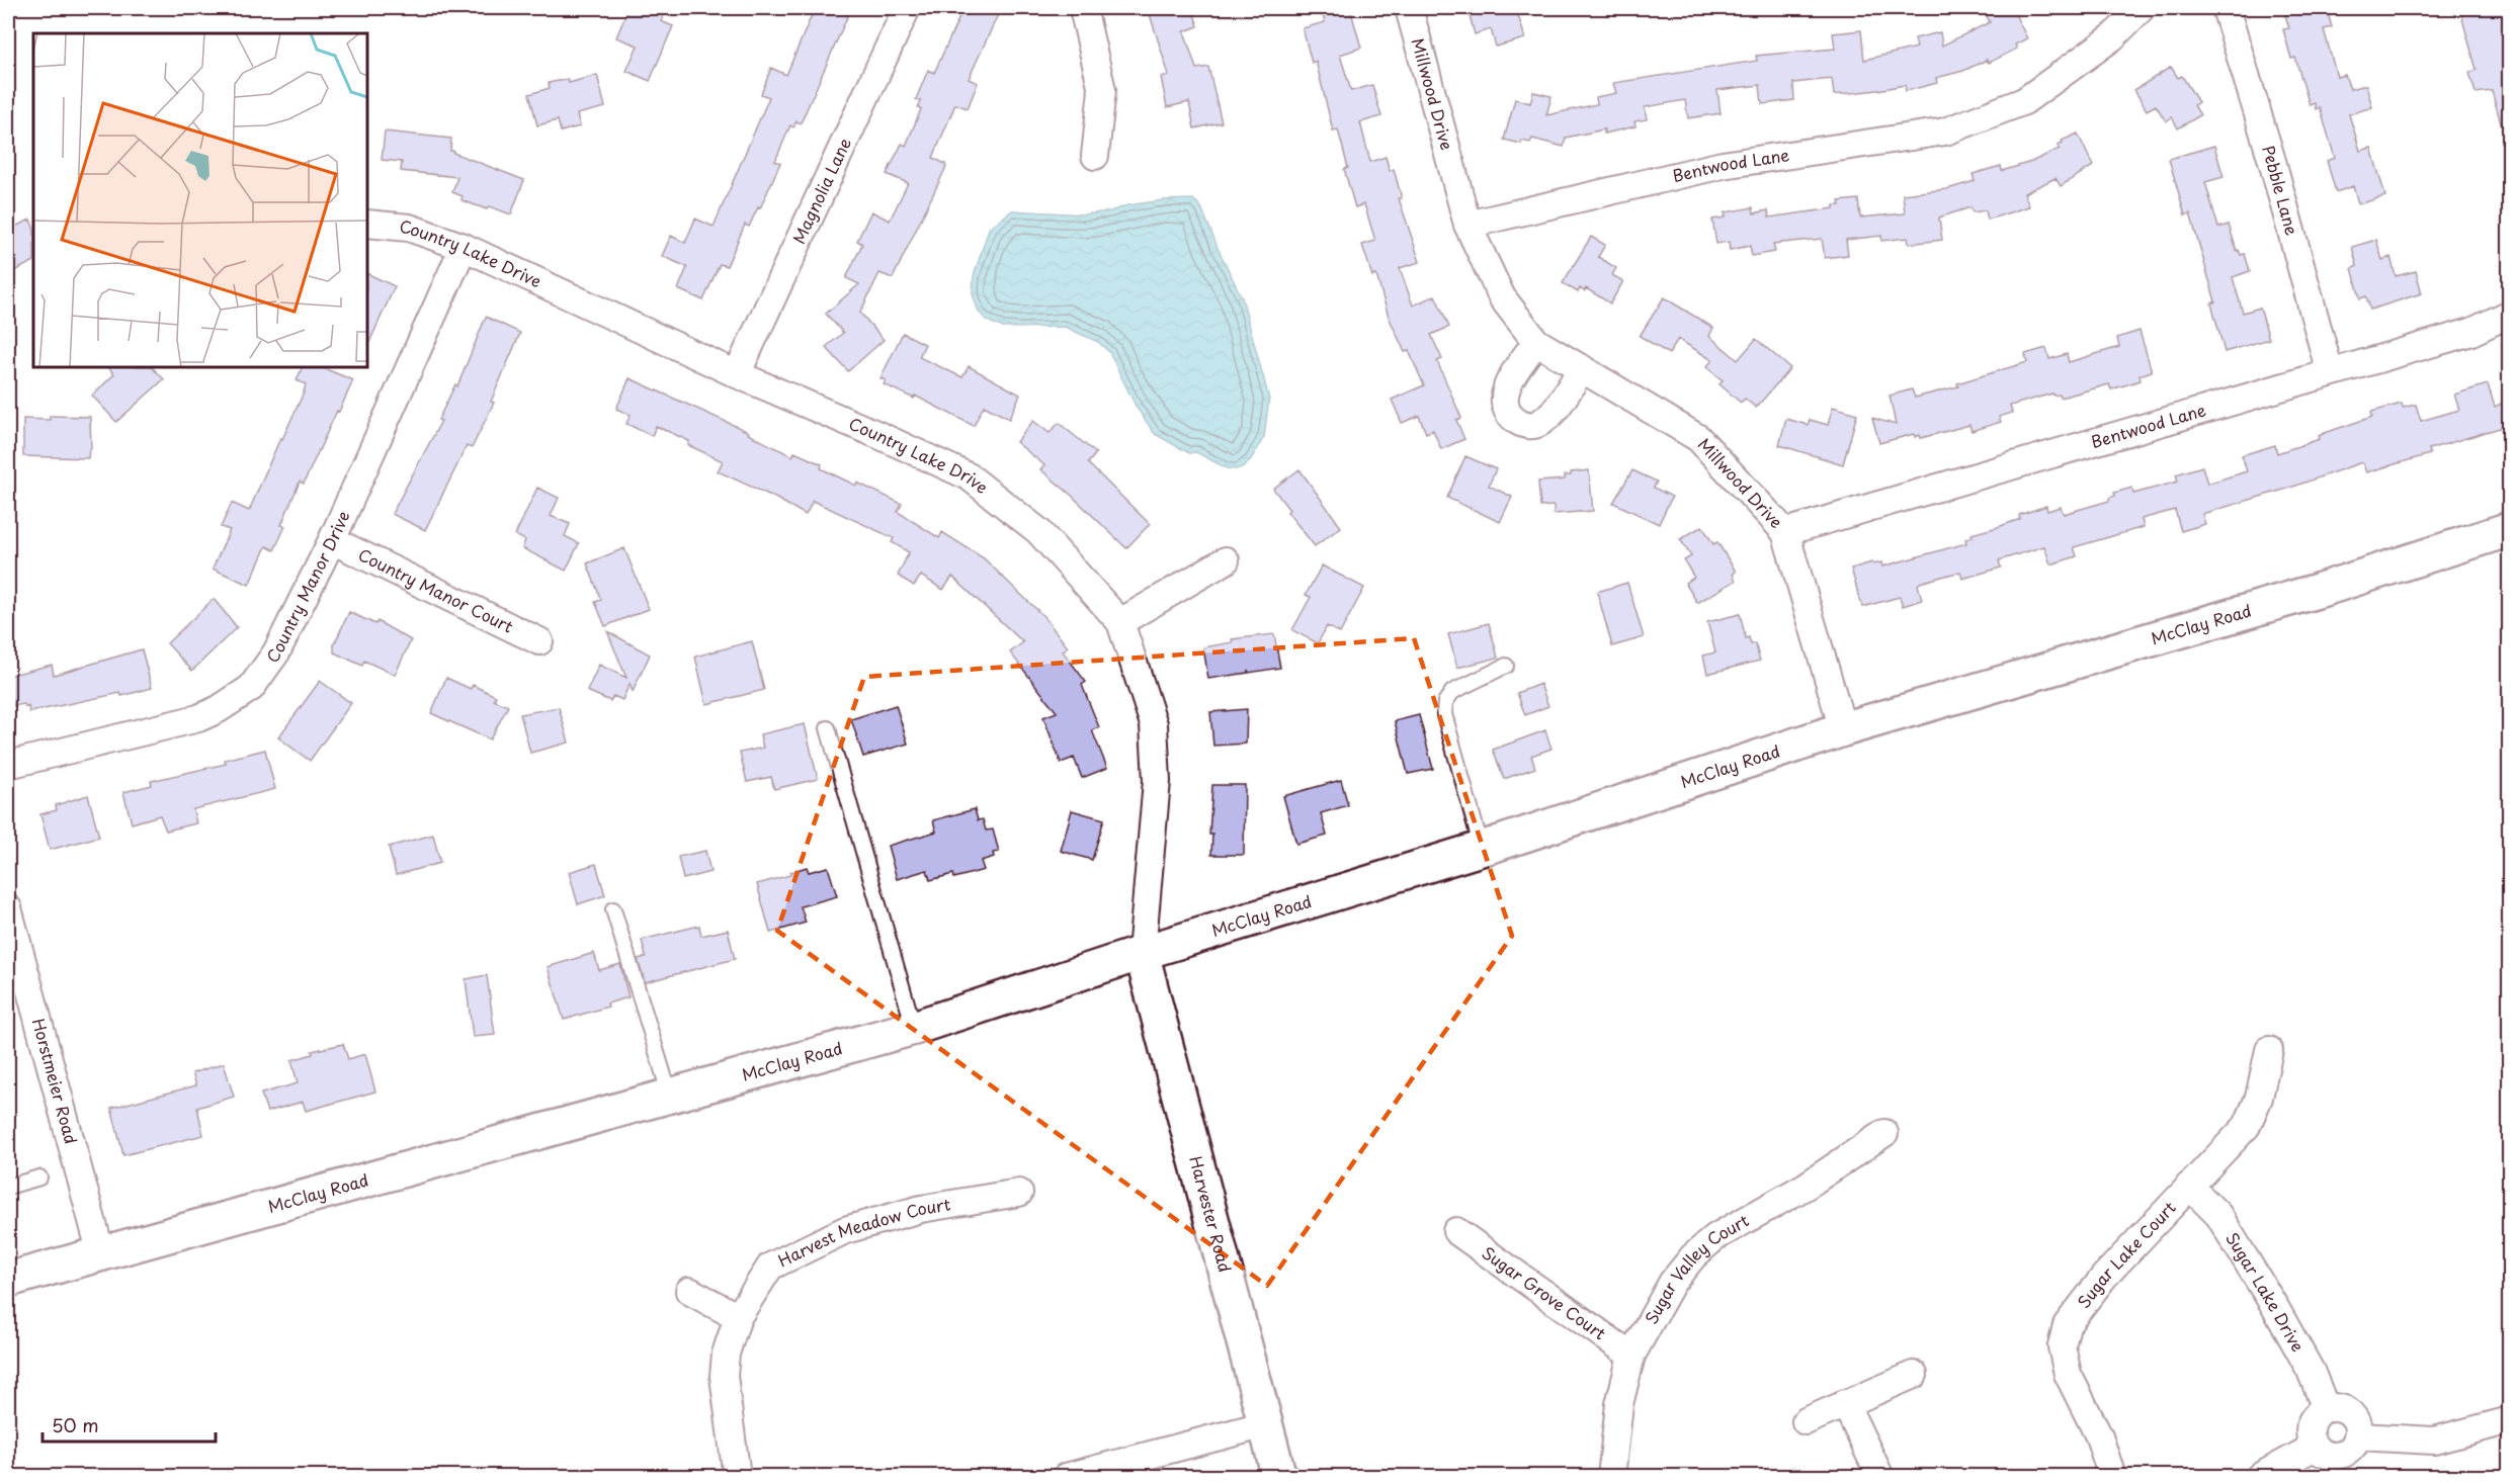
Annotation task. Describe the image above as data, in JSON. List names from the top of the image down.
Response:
{
  "streets": {
    "main road": ["McClay Road", "Harvester Road"],
    "street": [
      "Millwood Drive",
      "Bentwood Lane",
      "Pebble Lane",
      "Magnolia Lane",
      "Country Lake Drive",
      "Country Manor Drive",
      "Country Manor Court",
      "Horstmeier Road",
      "Harvest Meadow Court",
      "Sugar Lake Court",
      "Sugar Valley Court",
      "Sugar Lake Drive",
      "Sugar Grove Court"
    ]
  },
  "crossings": [
    ["Millwood Drive", "Bentwood Lane"],
    ["Millwood Drive", "McClay Road"],
    ["Bentwood Lane", "Pebble Lane"],
    ["Magnolia Lane", "Country Lake Drive"],
    ["Country Lake Drive", "Country Manor Drive"],
    ["Country Lake Drive", "McClay Road"],
    ["Country Lake Drive", "Harvester Road"],
    ["Country Manor Drive", "Country Manor Court"],
    ["McClay Road", "Horstmeier Road"],
    ["McClay Road", "Harvester Road"],
    ["Sugar Lake Court", "Sugar Lake Drive"],
    ["Sugar Valley Court", "Sugar Grove Court"]
  ],
  "scale_bar": "50 m"
}
